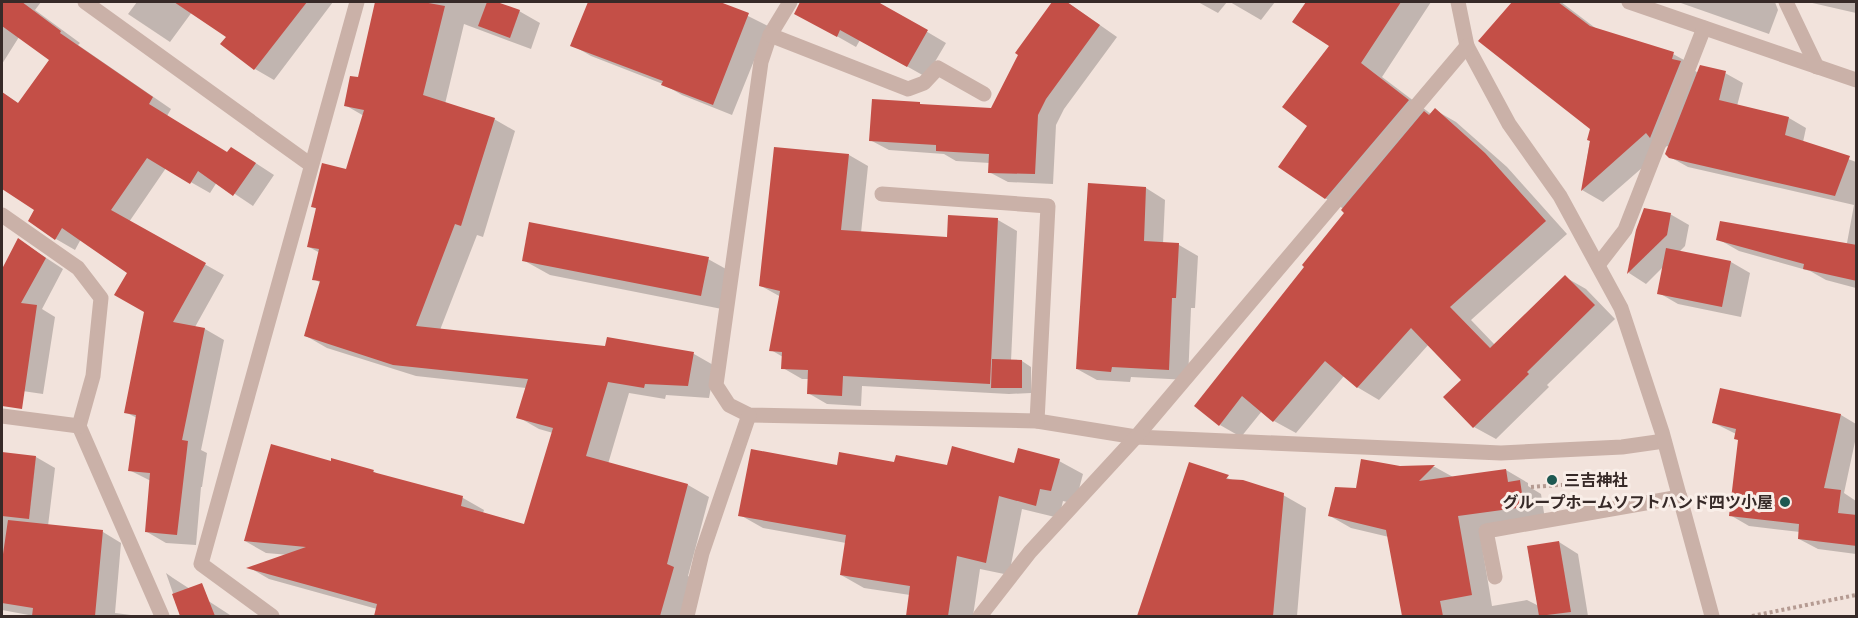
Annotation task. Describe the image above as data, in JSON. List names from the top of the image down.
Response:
{
  "places": ["三吉神社", "グループホームソフトハンド四ツ小屋"]
}
